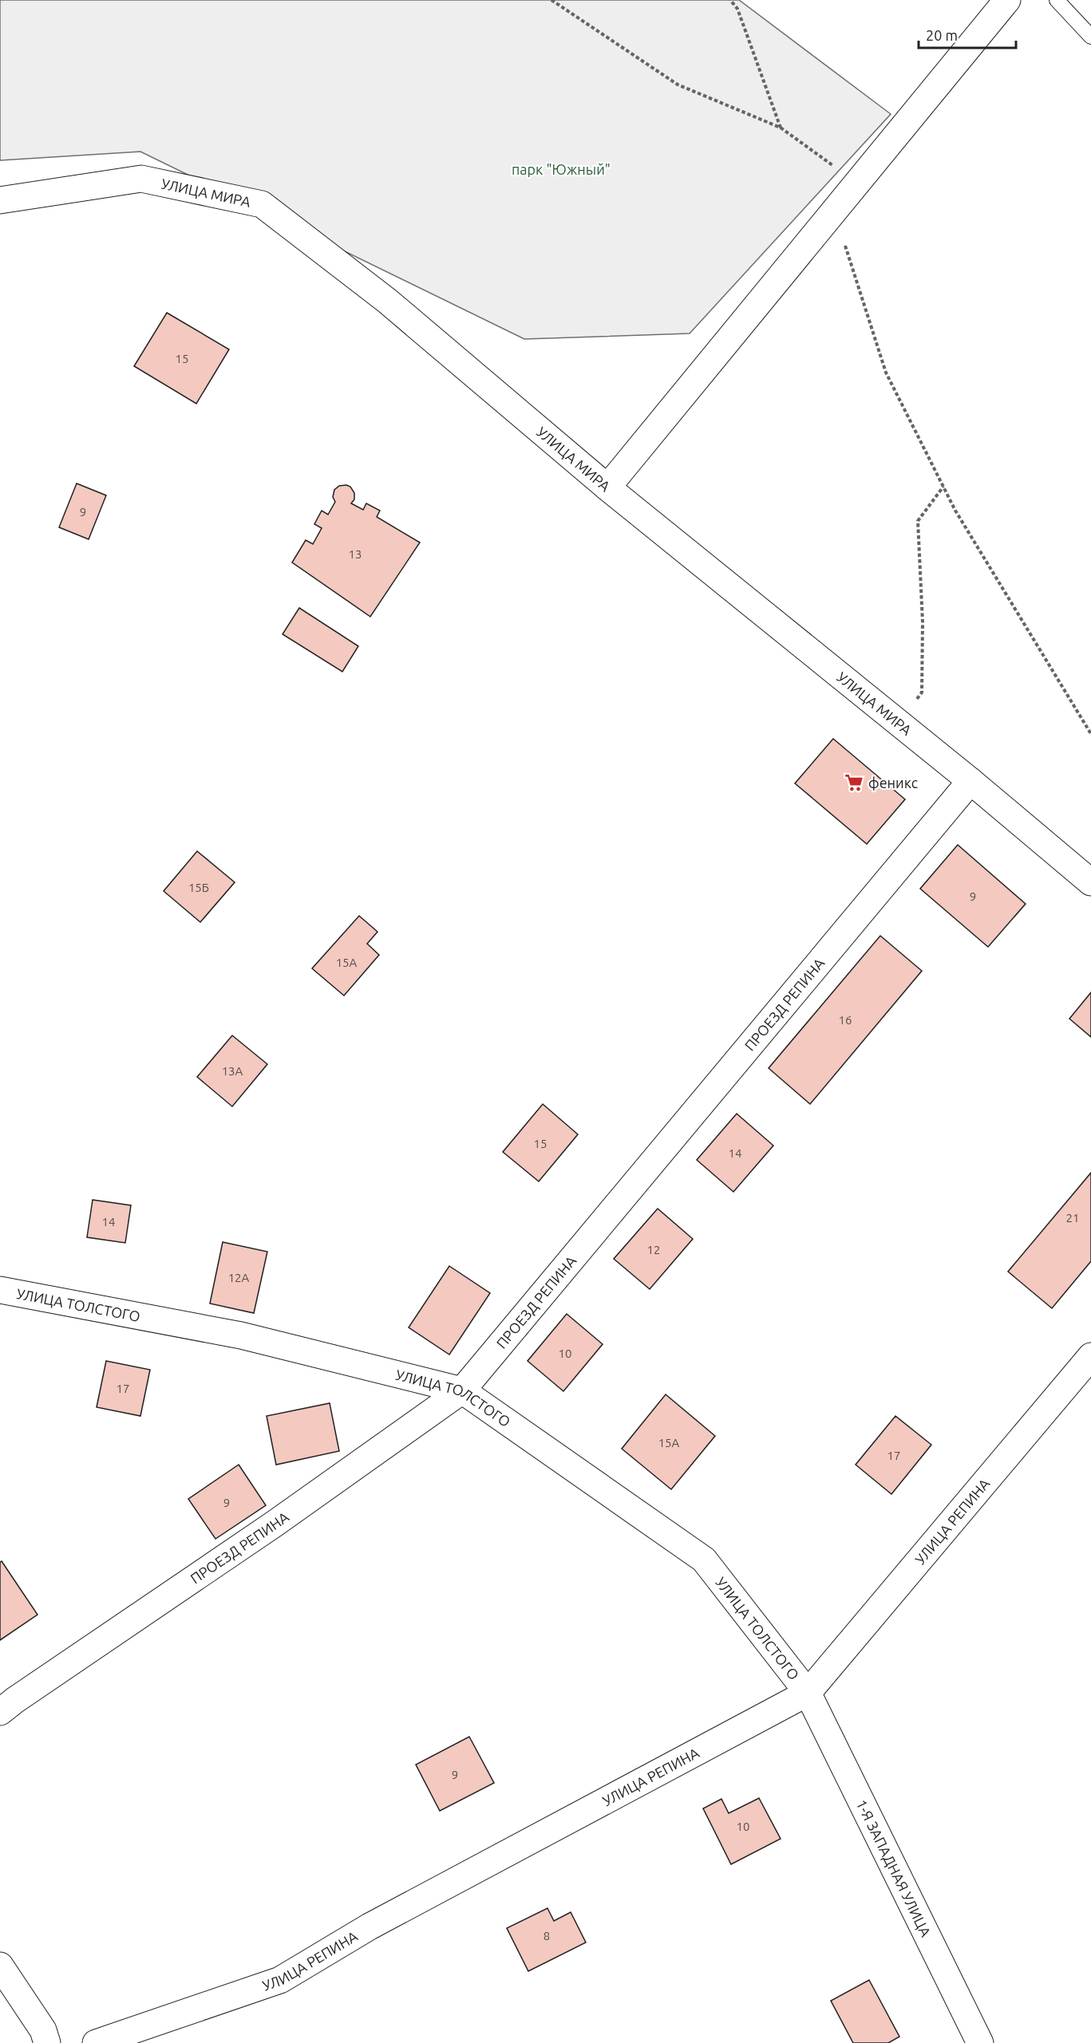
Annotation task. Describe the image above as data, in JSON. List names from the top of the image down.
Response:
{
  "streets": {
    "street": [
      "УЛИЦА МИРА",
      "ПРОЕЗД РЕПИНА",
      "УЛИЦА ТОЛСТОГО",
      "УЛИЦА РЕПИНА",
      "1-Я ЗАПАДНАЯ УЛИЦА"
    ]
  },
  "crossings": [
    ["УЛИЦА МИРА", "ПРОЕЗД РЕПИНА"],
    ["ПРОЕЗД РЕПИНА", "УЛИЦА ТОЛСТОГО"],
    ["УЛИЦА ТОЛСТОГО", "УЛИЦА РЕПИНА"],
    ["УЛИЦА ТОЛСТОГО", "1-Я ЗАПАДНАЯ УЛИЦА"],
    ["УЛИЦА РЕПИНА", "1-Я ЗАПАДНАЯ УЛИЦА"]
  ],
  "parks": ["парк \"Южный\""],
  "places": {
    "supermarket": ["феникс"]
  },
  "house_numbers": [
    "15",
    "9",
    "13",
    "15Б",
    "9",
    "15А",
    "16",
    "13А",
    "15",
    "14",
    "21",
    "14",
    "12",
    "12А",
    "10",
    "17",
    "15А",
    "17",
    "9",
    "9",
    "10",
    "8"
  ],
  "scale_bar": "20 m"
}
